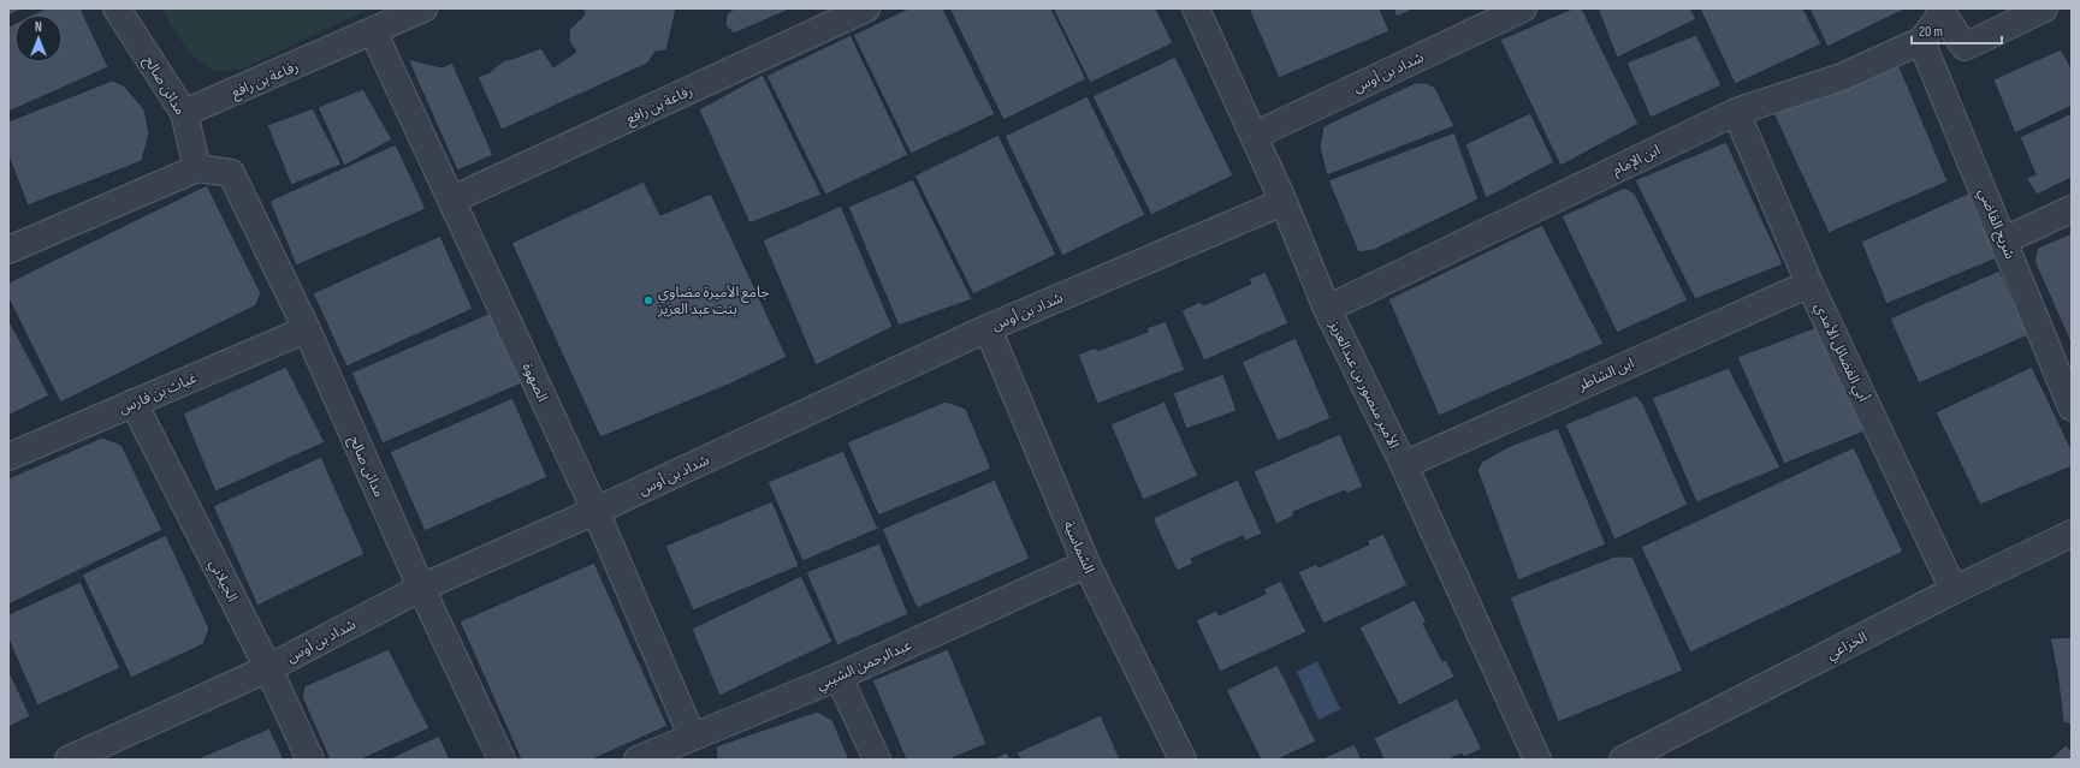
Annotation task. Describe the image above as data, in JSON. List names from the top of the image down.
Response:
{
  "streets": {
    "street": [
      "شداد بن أوس",
      "رفاعة بن رافع",
      "مدائن صالح",
      "ابن الإمام",
      "شريح القاضي",
      "أبي الفضائل الأمدي",
      "ابن الشاطر",
      "الصهوة",
      "الأمير منصور بن عبدالعزيز",
      "غياث بن فارس",
      "الشماسية",
      "الجيلاني",
      "الخزاعي",
      "عبدالرحمن الشيبي"
    ]
  },
  "crossings": [
    ["شداد بن أوس", "مدائن صالح"],
    ["شداد بن أوس", "الصهوة"],
    ["شداد بن أوس", "الأمير منصور بن عبدالعزيز"],
    ["شداد بن أوس", "الشماسية"],
    ["شداد بن أوس", "الجيلاني"],
    ["رفاعة بن رافع", "مدائن صالح"],
    ["رفاعة بن رافع", "الصهوة"],
    ["مدائن صالح", "غياث بن فارس"],
    ["ابن الإمام", "شريح القاضي"],
    ["ابن الإمام", "أبي الفضائل الأمدي"],
    ["ابن الإمام", "الأمير منصور بن عبدالعزيز"],
    ["أبي الفضائل الأمدي", "ابن الشاطر"],
    ["أبي الفضائل الأمدي", "الخزاعي"],
    ["ابن الشاطر", "الأمير منصور بن عبدالعزيز"],
    ["الصهوة", "عبدالرحمن الشيبي"],
    ["غياث بن فارس", "الجيلاني"],
    ["الشماسية", "عبدالرحمن الشيبي"]
  ],
  "places": ["جامع الأميرة مضاوي بنت عبد العزيز"],
  "scale_bar": "20 m",
  "north": "top"
}
